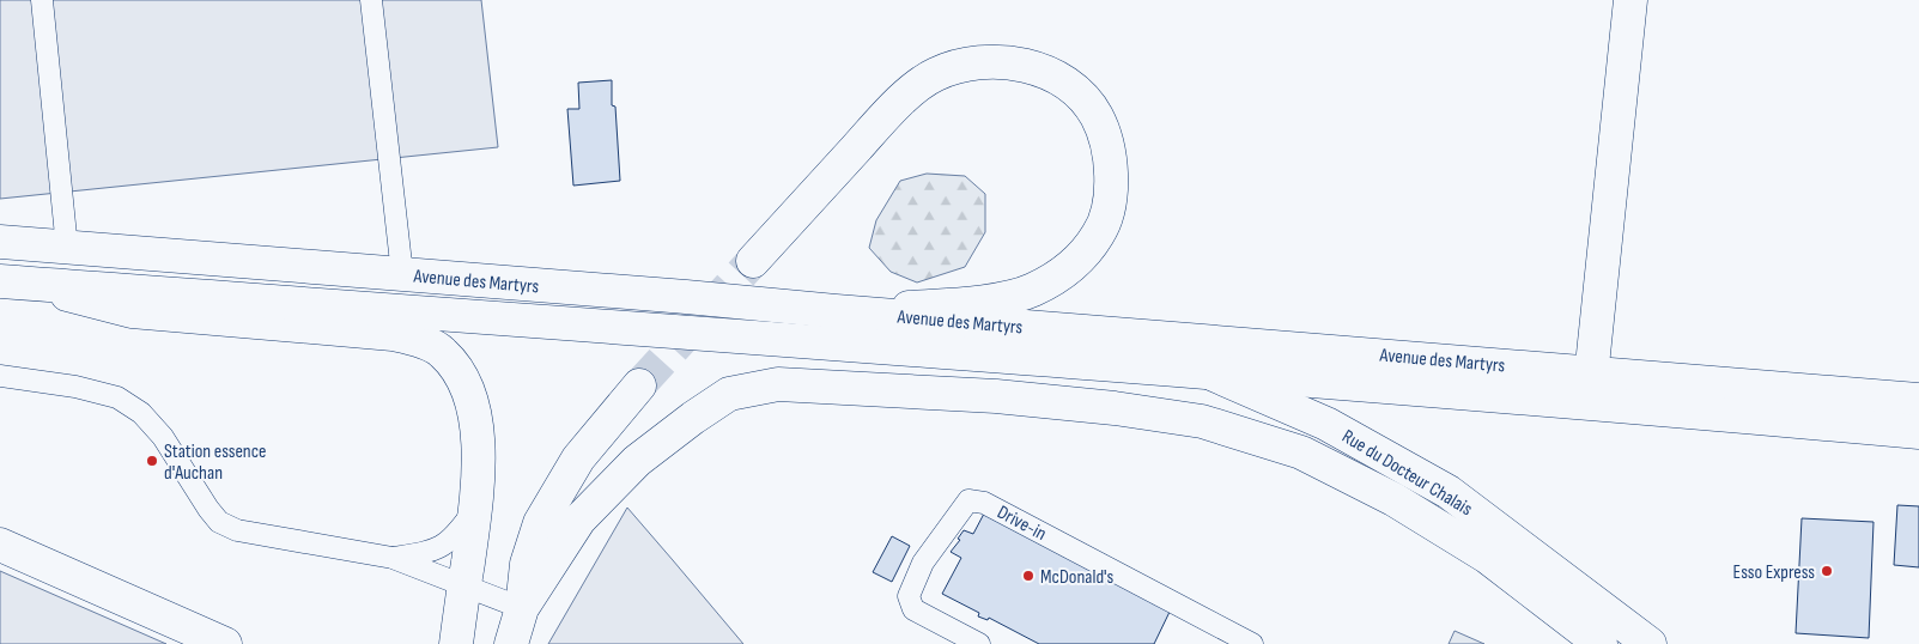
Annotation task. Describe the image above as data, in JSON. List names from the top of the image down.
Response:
{
  "streets": {
    "main road": ["Avenue des Martyrs", "Rue du Docteur Chalais"],
    "lane": ["Drive-in"]
  },
  "crossings": [
    ["Avenue des Martyrs", "Rue du Docteur Chalais"]
  ],
  "places": ["Station essence d'Auchan", "Esso Express", "McDonald's"]
}
